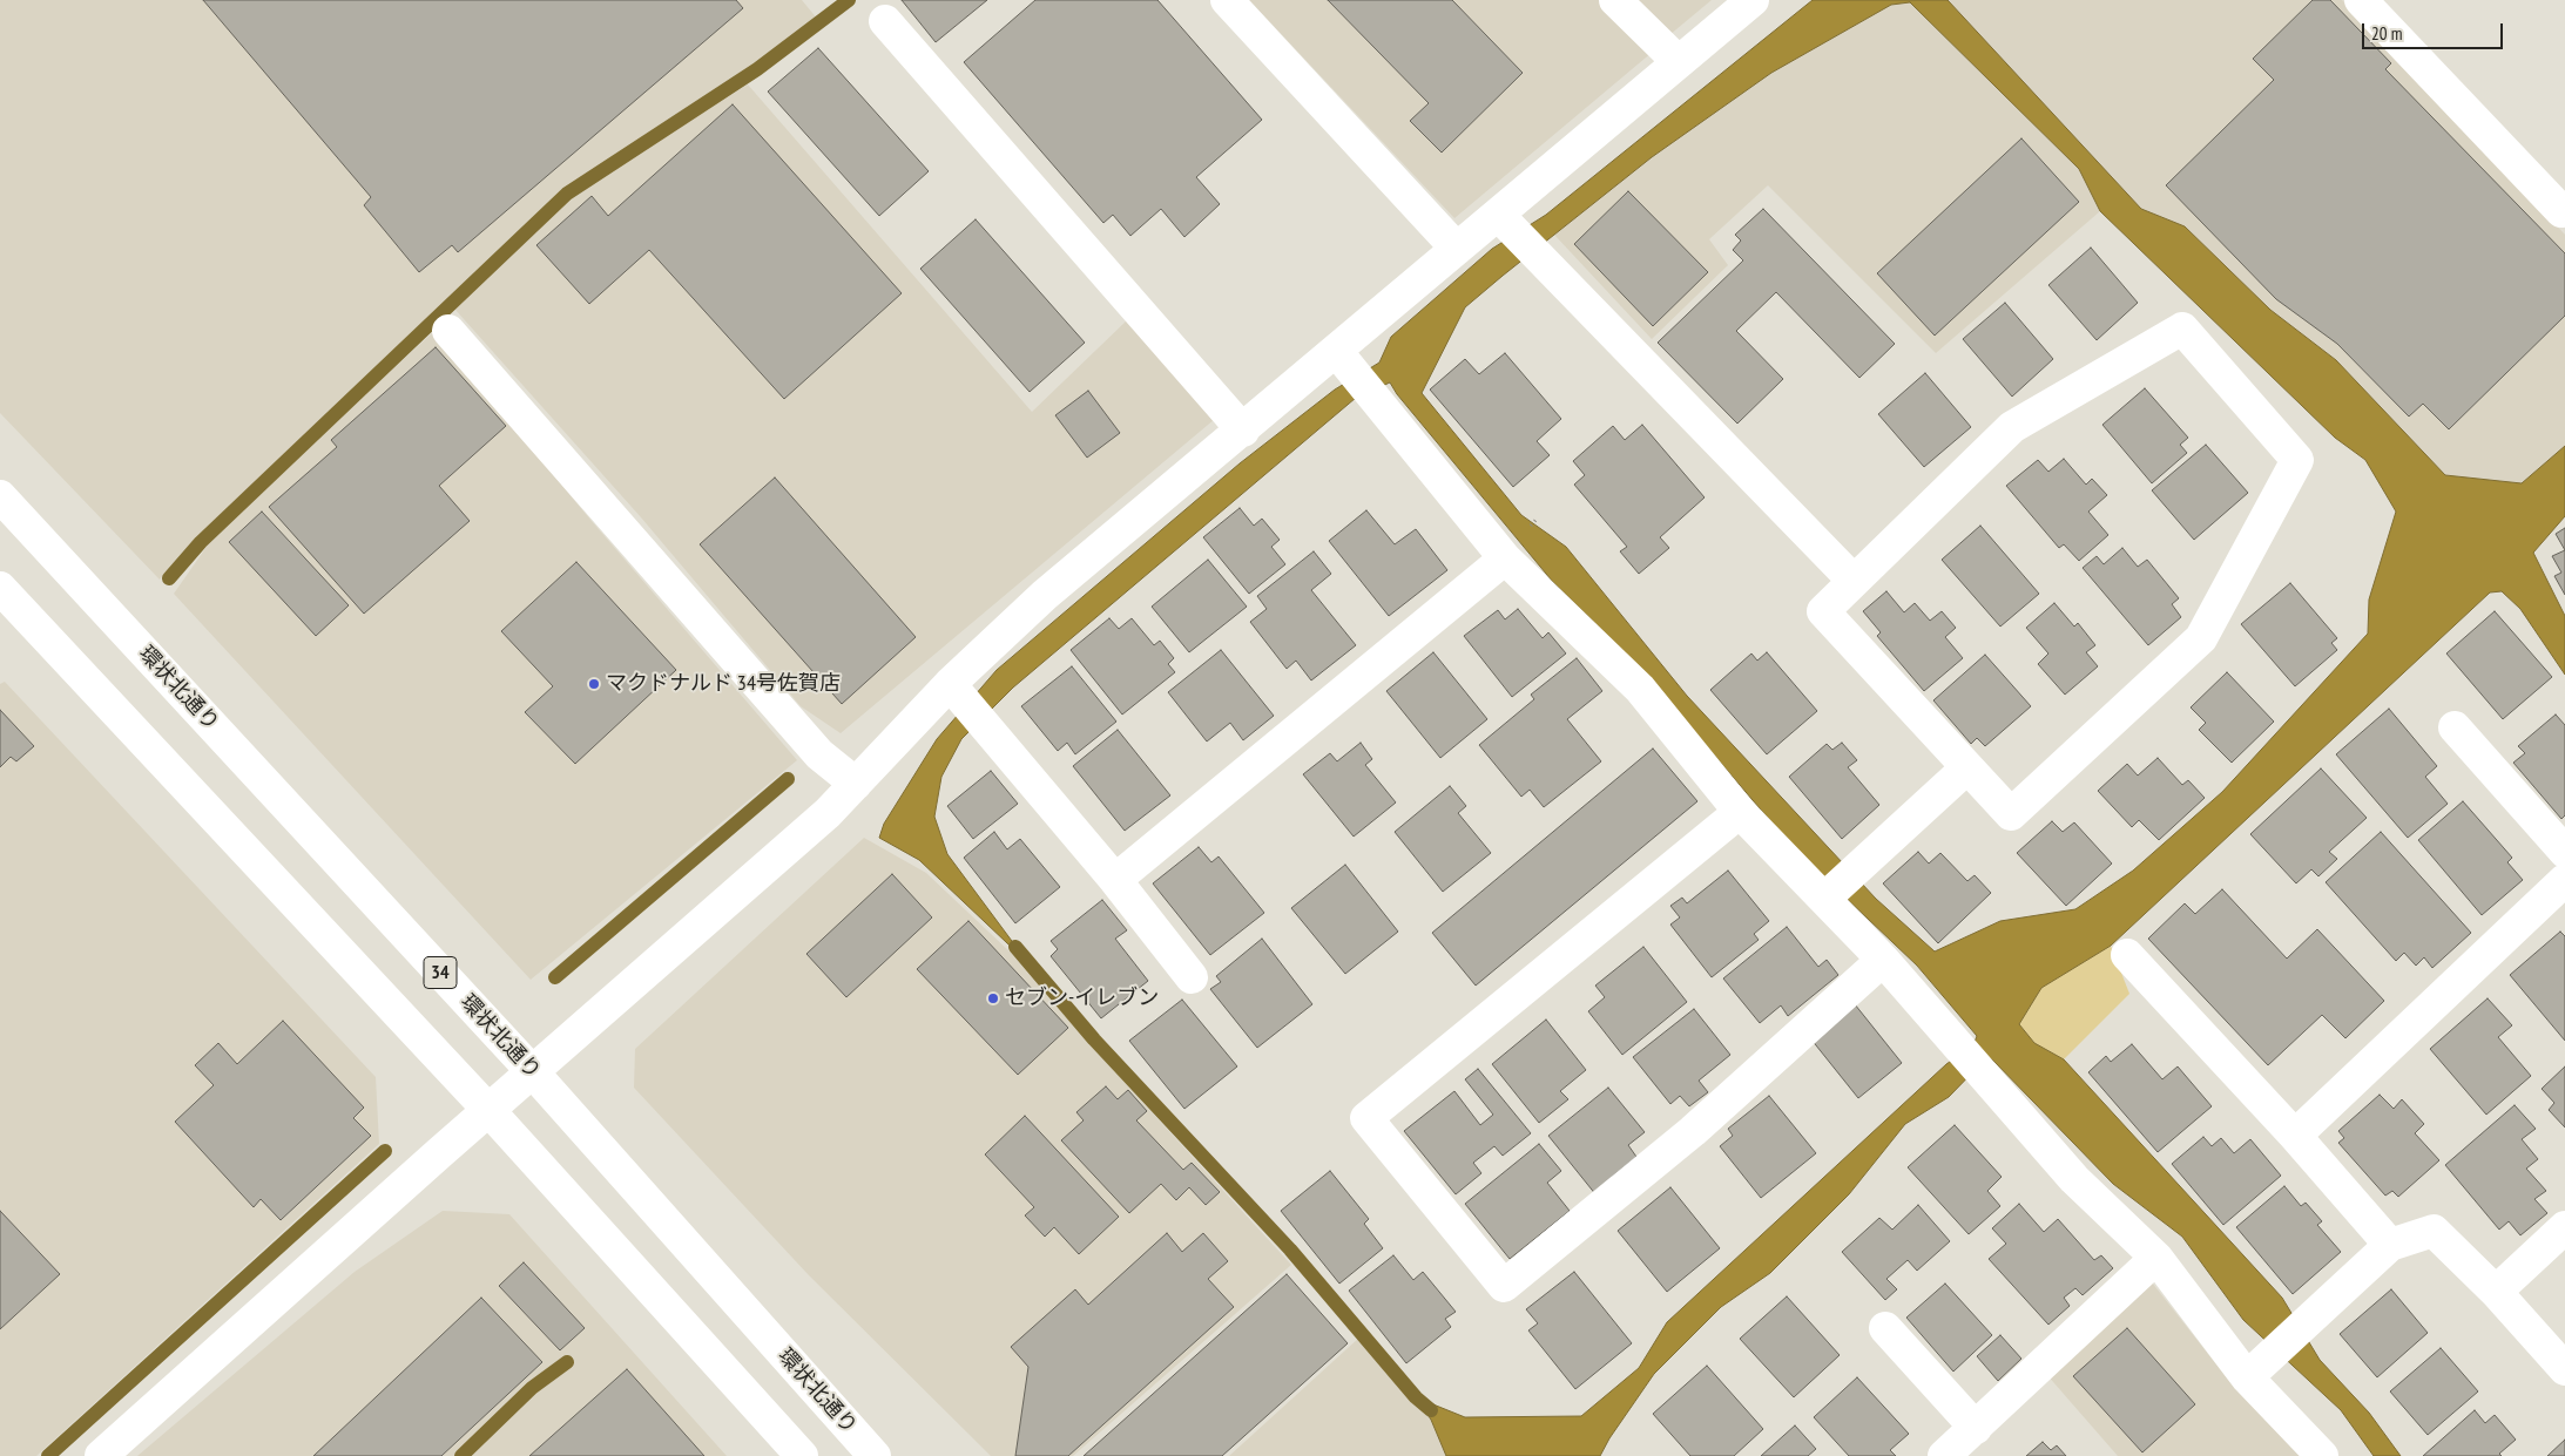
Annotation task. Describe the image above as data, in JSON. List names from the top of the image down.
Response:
{
  "streets": {
    "main road": ["環状北通り", "34"]
  },
  "places": ["マクドナルド 34号佐賀店", "セブン-イレブン"],
  "scale_bar": "20 m"
}
